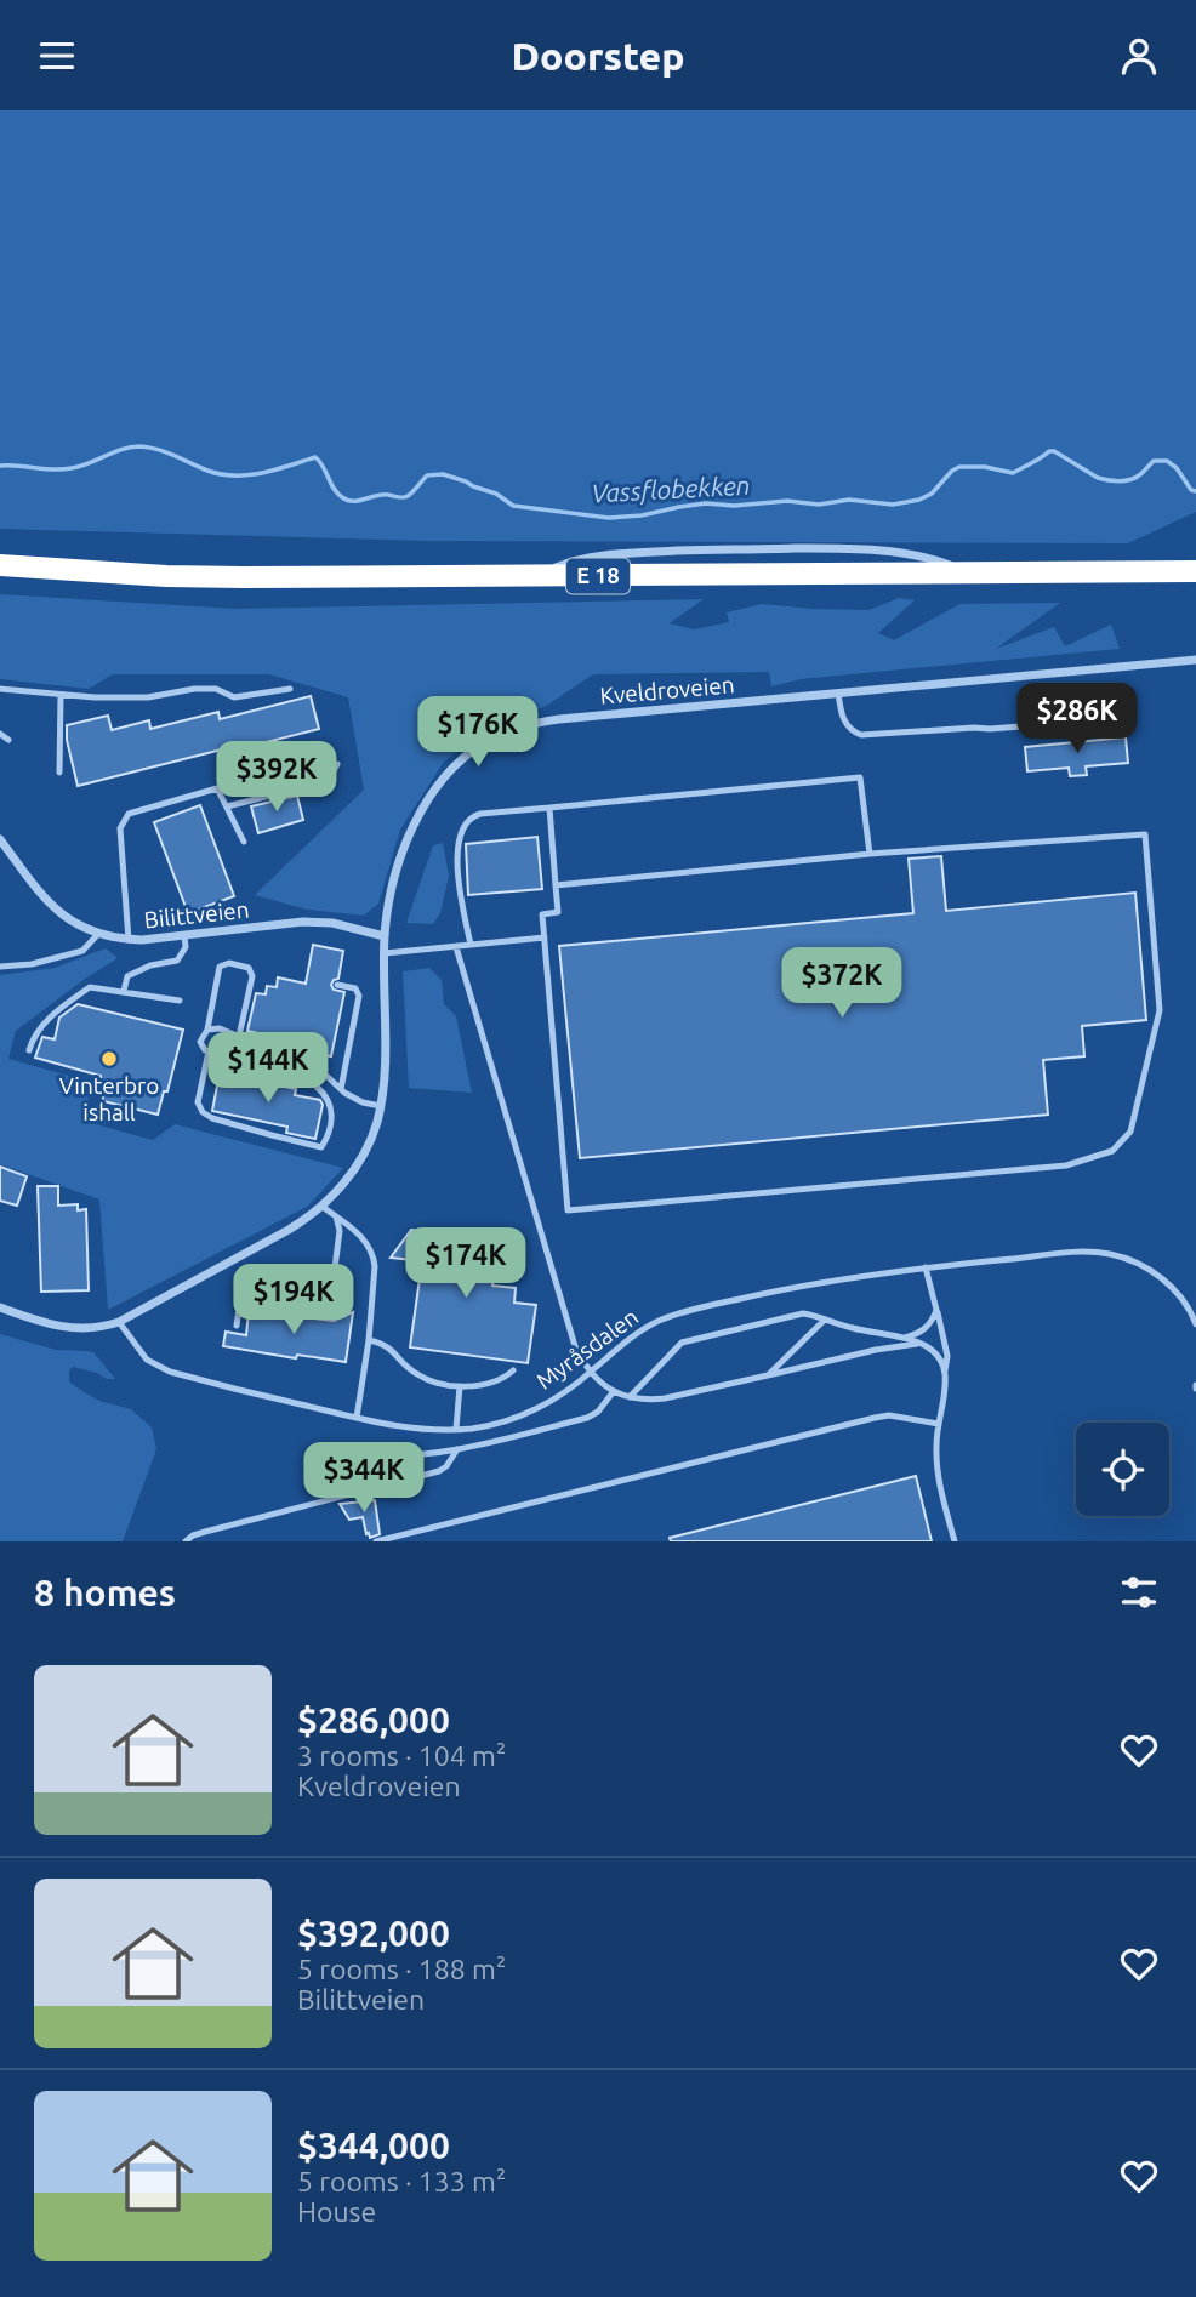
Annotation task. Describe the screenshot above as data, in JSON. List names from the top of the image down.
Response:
{
  "streets": {
    "highway": ["E 18"],
    "street": ["Kveldroveien", "Bilittveien"],
    "lane": ["Myråsdalen"]
  },
  "crossings": [
    ["Kveldroveien", "Bilittveien"],
    ["Kveldroveien", "Myråsdalen"]
  ],
  "water": ["Vassflobekken"],
  "places": ["Vinterbro ishall"],
  "page": {
    "header": "Doorstep",
    "price": [
      "$286K",
      "$176K",
      "$392K",
      "$372K",
      "$144K",
      "$174K",
      "$194K",
      "$344K"
    ],
    "heading": "8 homes",
    "list": [
      {
        "name": "$286,000",
        "note": "3 rooms · 104 m² · Kveldroveien"
      },
      {
        "name": "$392,000",
        "note": "5 rooms · 188 m² · Bilittveien"
      },
      {
        "name": "$344,000",
        "note": "5 rooms · 133 m² · House"
      }
    ]
  }
}
